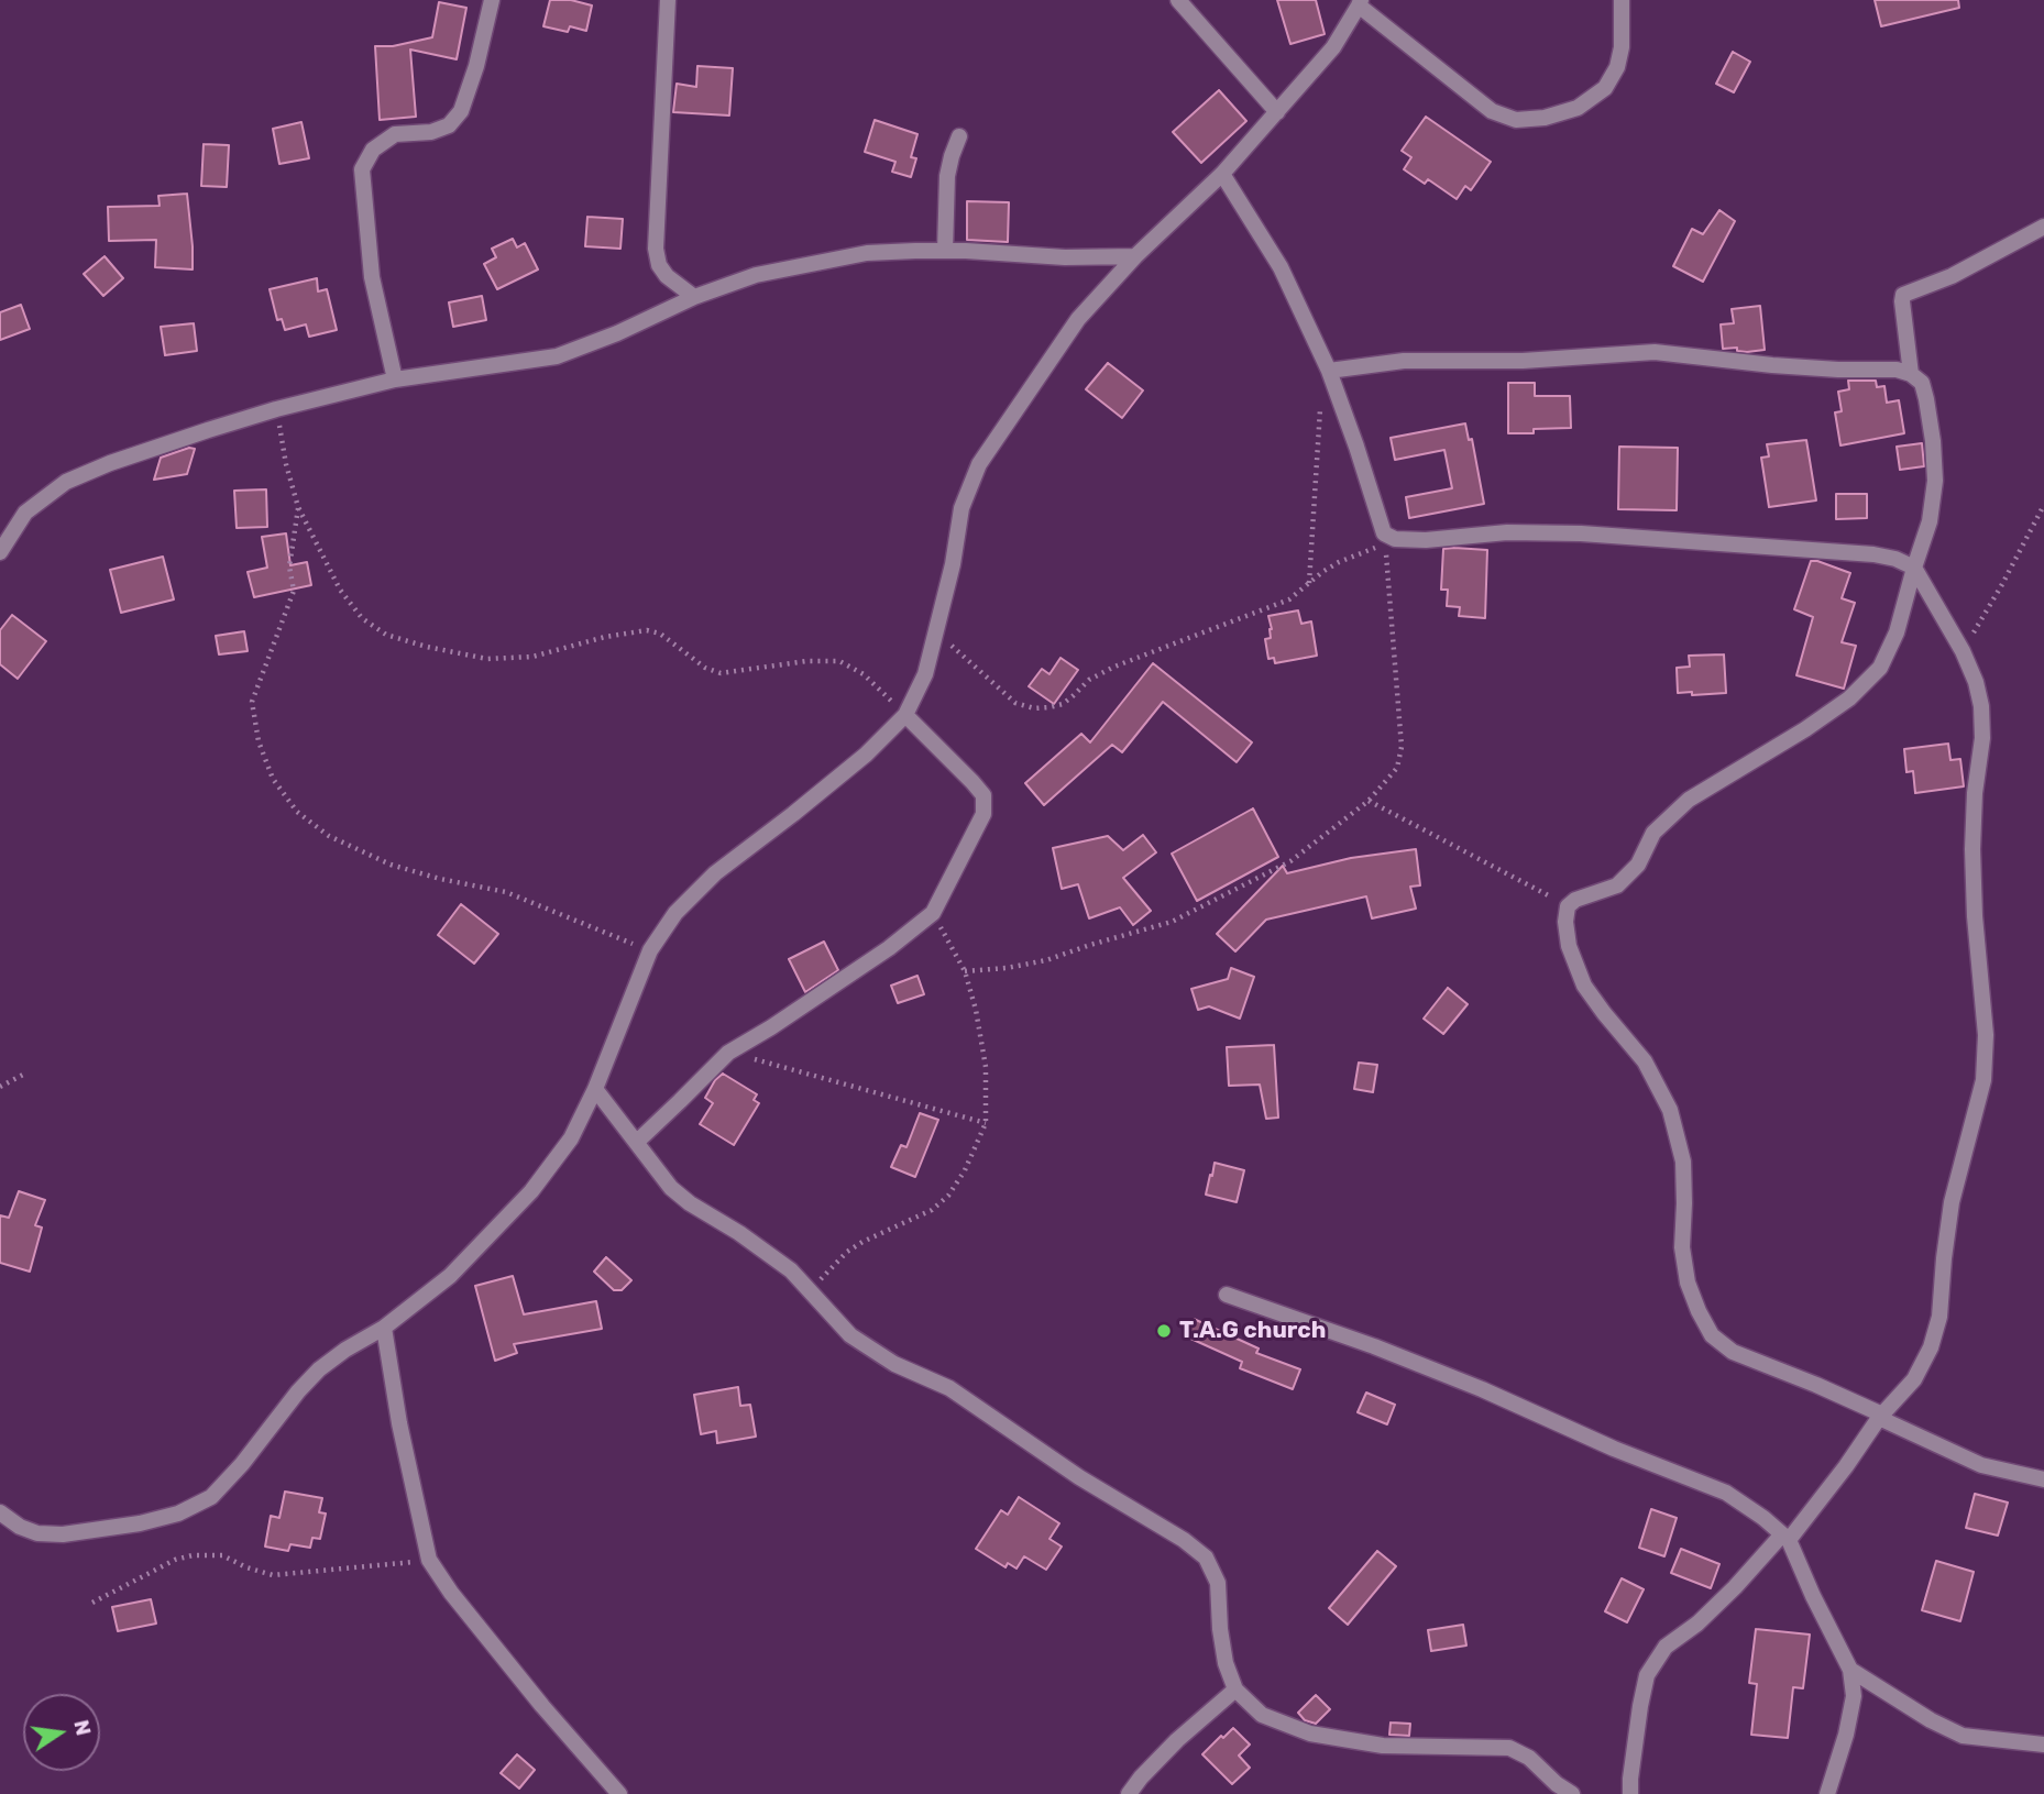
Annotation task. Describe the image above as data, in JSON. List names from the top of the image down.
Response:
{
  "places": ["T.A.G church"],
  "north": "right"
}
